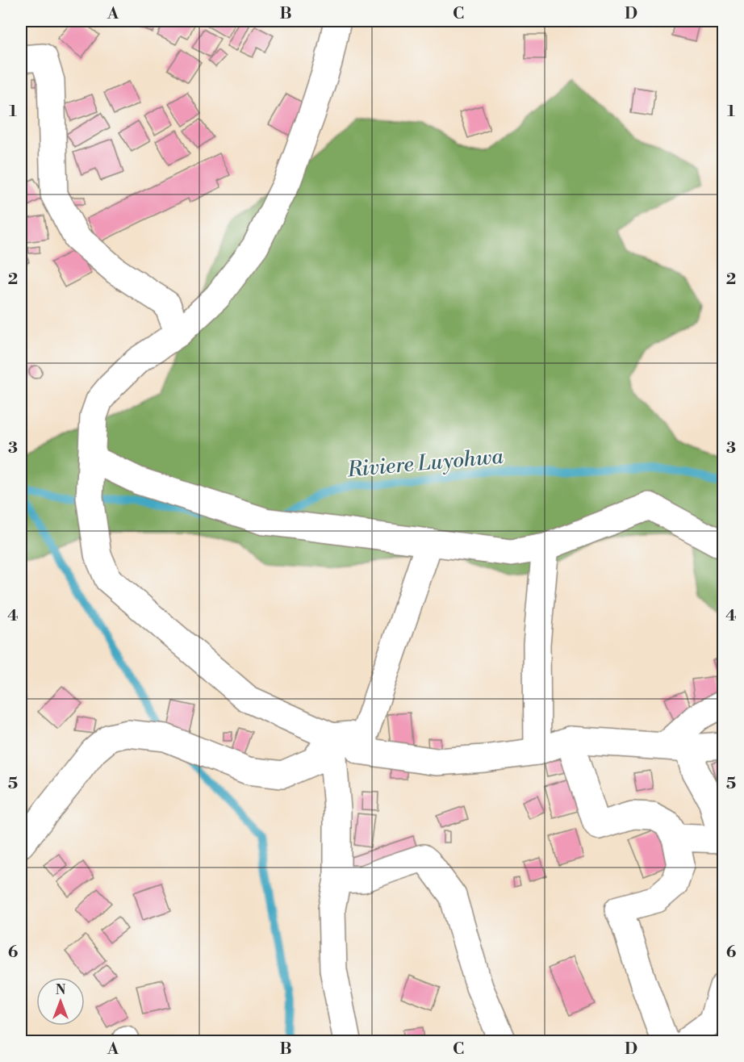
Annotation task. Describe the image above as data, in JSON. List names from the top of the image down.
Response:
{
  "water": ["Riviere Luyohwa"],
  "north": "top",
  "grid": {
    "columns": [
      "A",
      "B",
      "C",
      "D"
    ],
    "rows": [
      "1",
      "2",
      "3",
      "4",
      "5",
      "6"
    ]
  }
}
